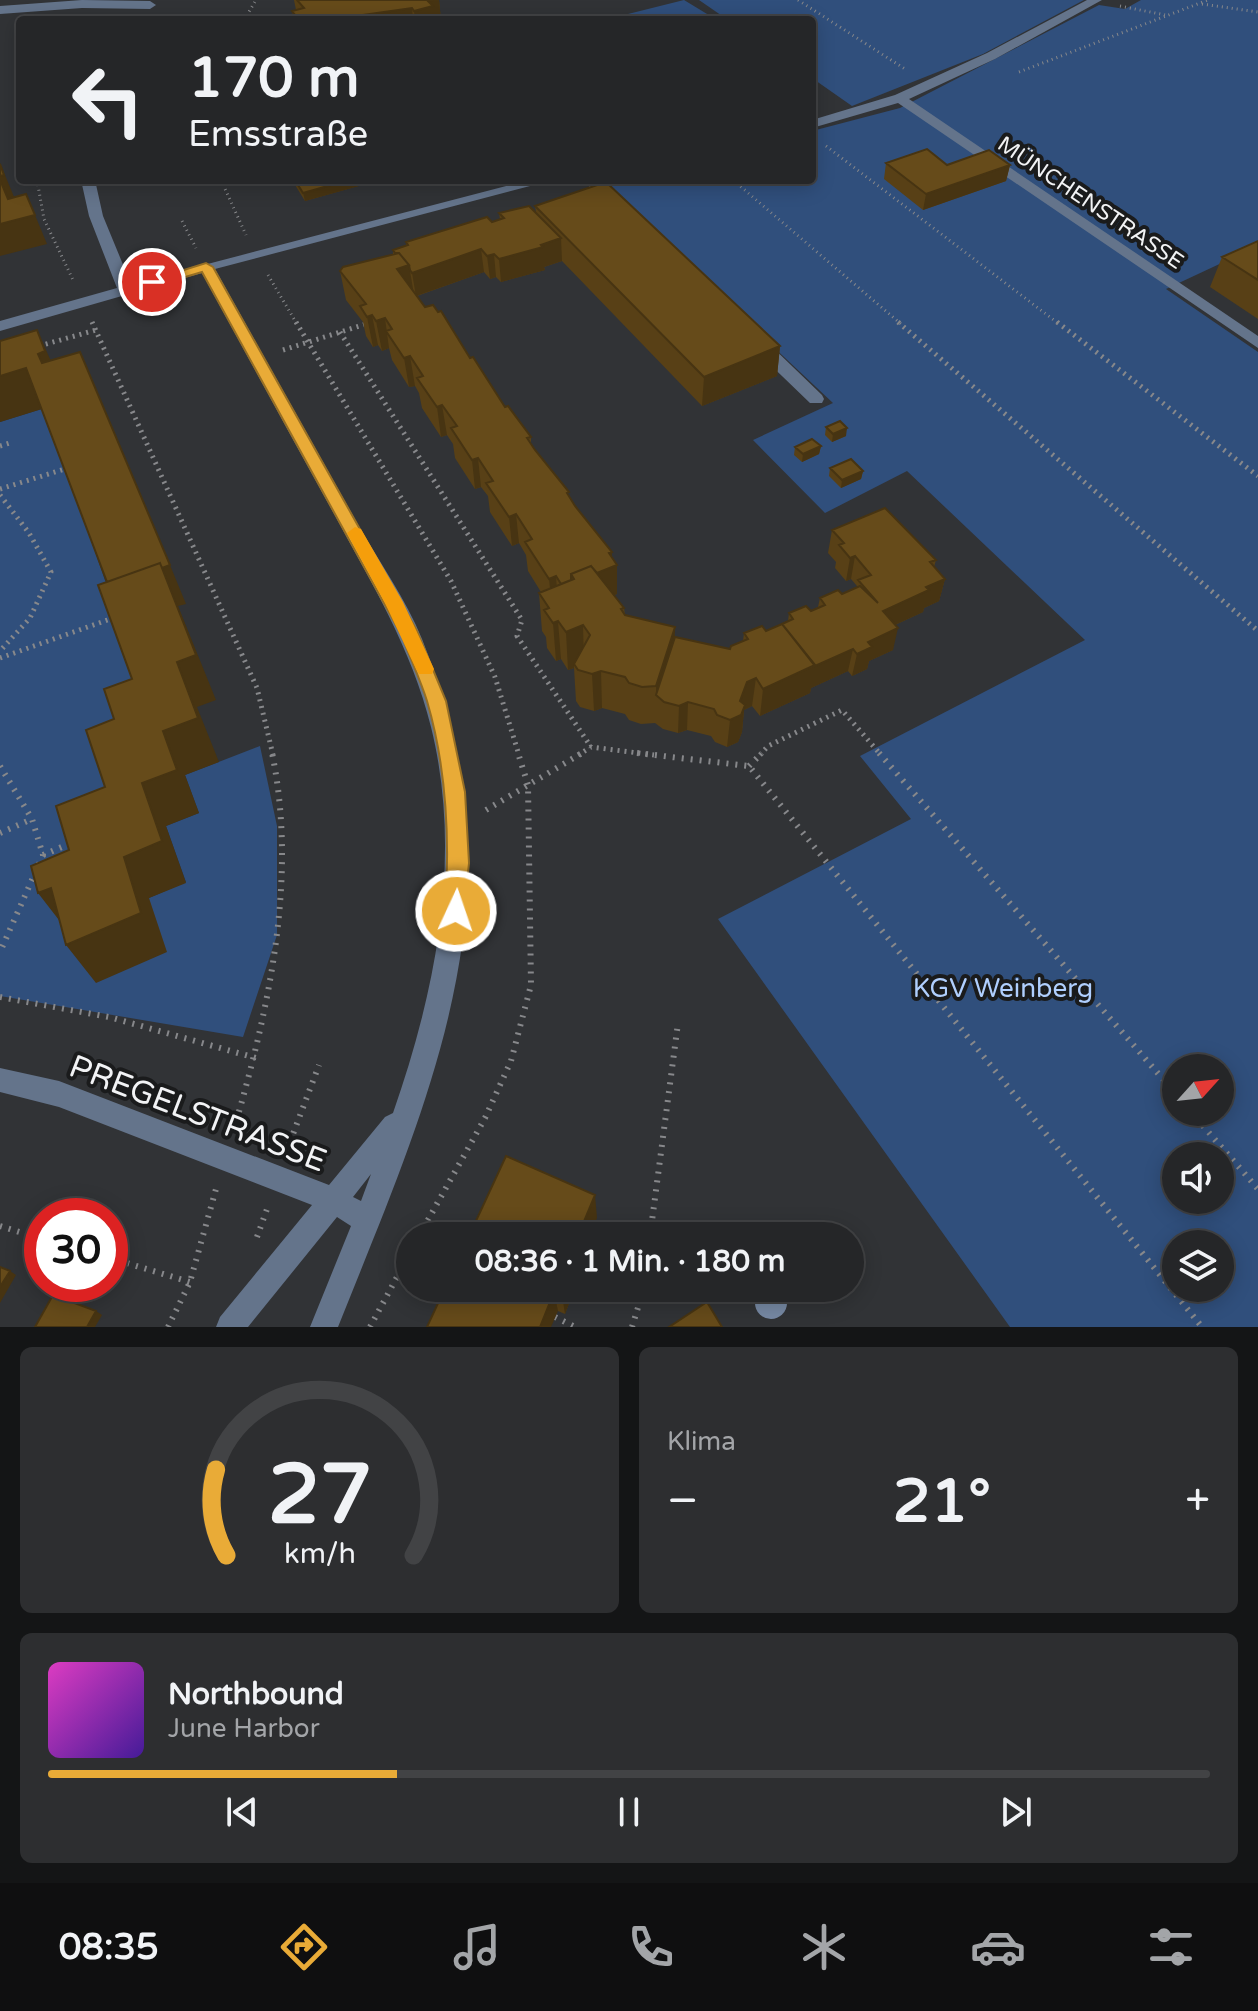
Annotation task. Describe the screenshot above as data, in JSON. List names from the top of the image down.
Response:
{
  "streets": {
    "street": ["MÜNCHENSTRASSE", "PREGELSTRASSE"]
  },
  "parks": ["KGV Weinberg"],
  "north": "top right",
  "page": {
    "turn": ["170 m", "Emsstraße"],
    "limit": "30",
    "trip": "08:36 · 1 Min. · 180 m",
    "tile": "Klima",
    "heat": ["−", "21°", "+"],
    "song": ["Northbound", "June Harbor"],
    "tabs": "08:35",
    "gauge": ["27", "km/h"]
  }
}
